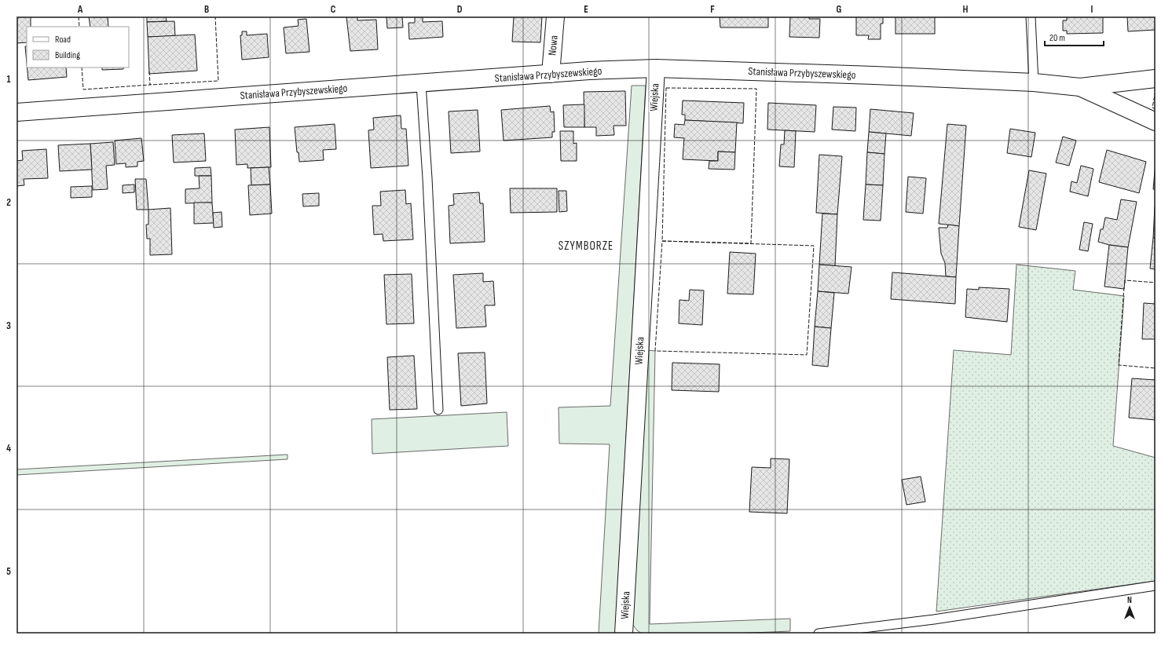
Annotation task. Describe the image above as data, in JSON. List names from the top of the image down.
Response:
{
  "streets": {
    "street": ["Nowa", "Stanisława Przybyszewskiego", "Wiejska"]
  },
  "crossings": [
    ["Nowa", "Stanisława Przybyszewskiego"],
    ["Stanisława Przybyszewskiego", "Wiejska"]
  ],
  "districts": ["SZYMBORZE"],
  "legend": ["Road", "Building"],
  "scale_bar": "20 m",
  "north": "top",
  "grid": {
    "columns": [
      "A",
      "B",
      "C",
      "D",
      "E",
      "F",
      "G",
      "H",
      "I"
    ],
    "rows": [
      "1",
      "2",
      "3",
      "4",
      "5"
    ]
  }
}
